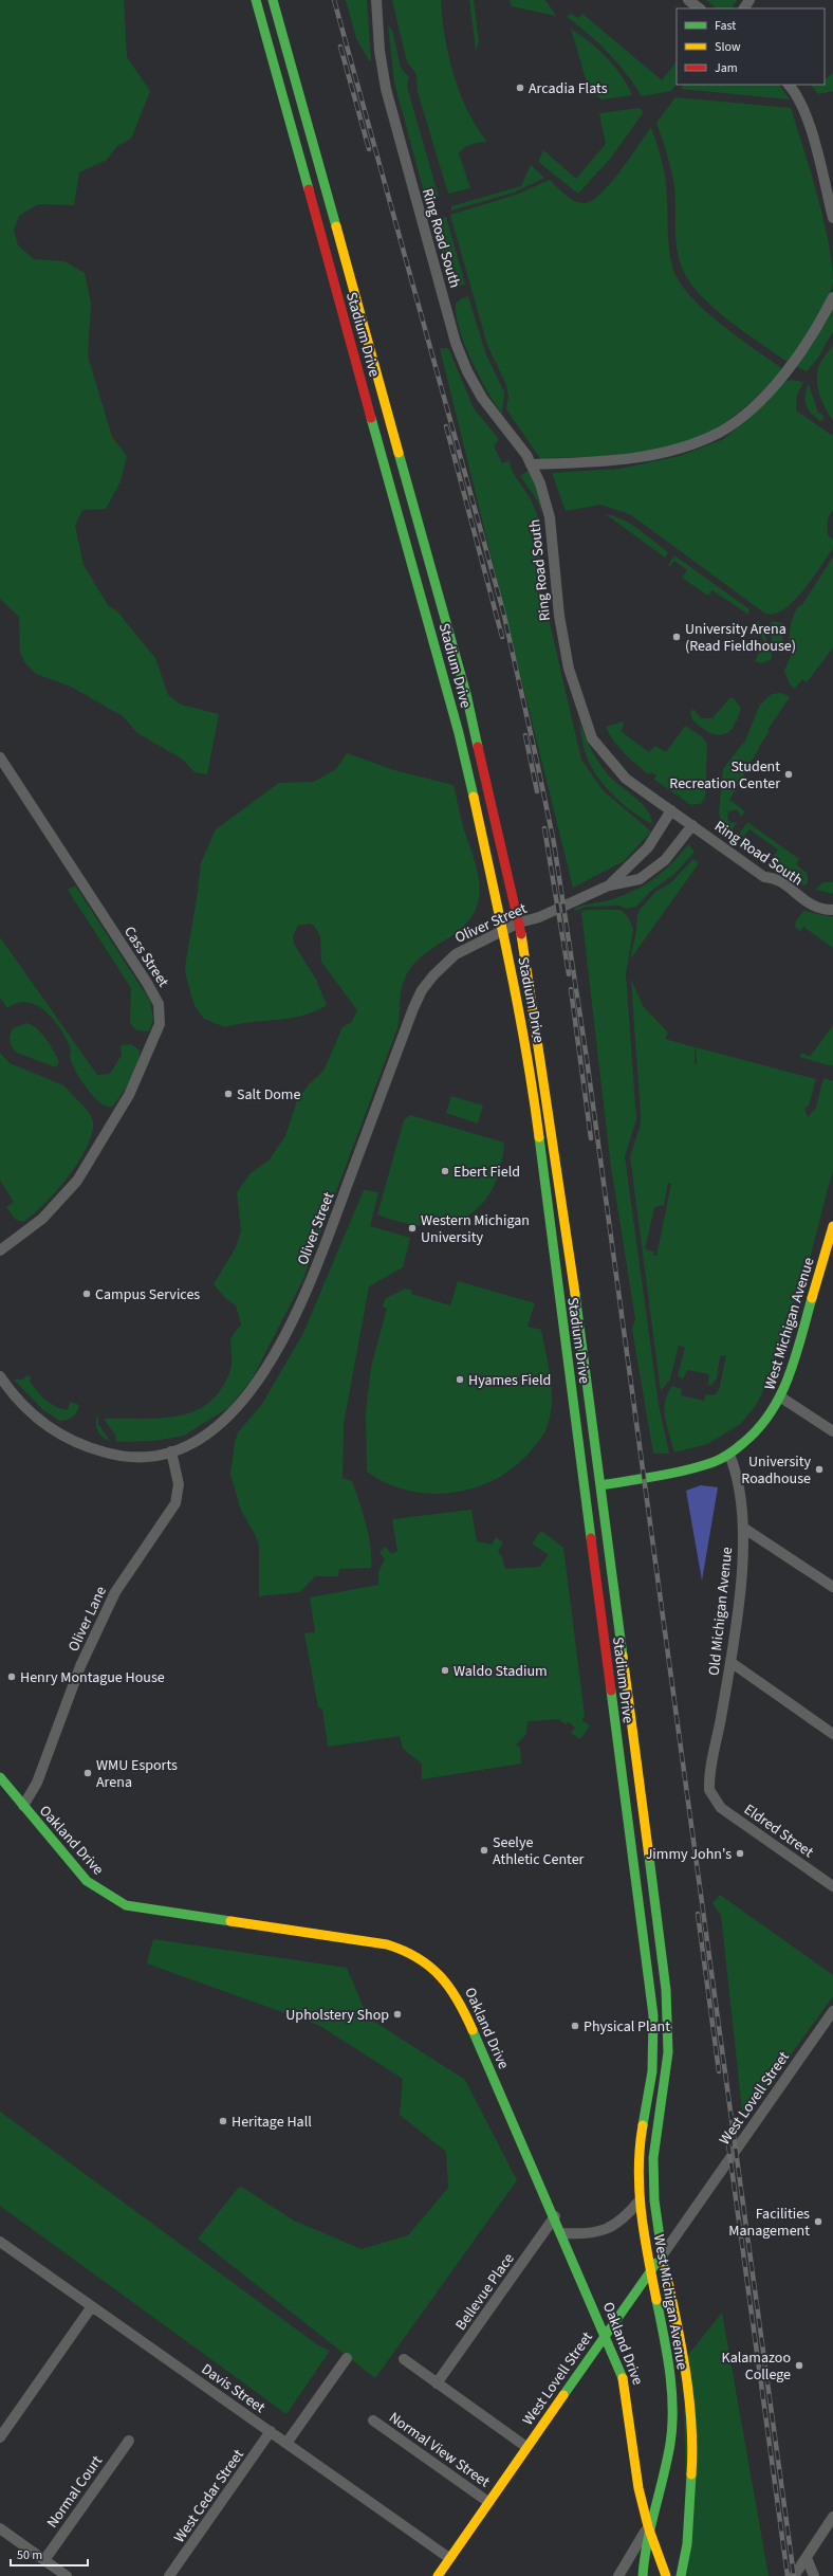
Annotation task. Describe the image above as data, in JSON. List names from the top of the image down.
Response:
{
  "streets": {
    "main road": [
      "Stadium Drive",
      "West Michigan Avenue",
      "Oakland Drive",
      "West Lovell Street"
    ],
    "street": [
      "Ring Road South",
      "Oliver Street",
      "Cass Street",
      "Old Michigan Avenue",
      "Oliver Lane",
      "Eldred Street",
      "Bellevue Place",
      "Davis Street",
      "Normal View Street",
      "Normal Court",
      "West Cedar Street"
    ]
  },
  "crossings": [
    ["Ring Road South", "Oliver Street"],
    ["Stadium Drive", "Oliver Street"],
    ["Stadium Drive", "West Michigan Avenue"],
    ["Oliver Street", "Oliver Lane"],
    ["West Michigan Avenue", "Old Michigan Avenue"],
    ["West Michigan Avenue", "Oakland Drive"],
    ["West Michigan Avenue", "West Lovell Street"],
    ["Old Michigan Avenue", "Eldred Street"],
    ["Oliver Lane", "Oakland Drive"],
    ["Oakland Drive", "West Lovell Street"],
    ["Oakland Drive", "Bellevue Place"],
    ["West Lovell Street", "Davis Street"],
    ["West Lovell Street", "Normal View Street"],
    ["Davis Street", "West Cedar Street"]
  ],
  "places": [
    "Arcadia Flats",
    "University Arena (Read Fieldhouse)",
    "Student Recreation Center",
    "Salt Dome",
    "Ebert Field",
    "Western Michigan University",
    "Campus Services",
    "Hyames Field",
    "University Roadhouse",
    "Waldo Stadium",
    "Henry Montague House",
    "WMU Esports Arena",
    "Seelye Athletic Center",
    "Jimmy John's",
    "Upholstery Shop",
    "Physical Plant",
    "Heritage Hall",
    "Facilities Management",
    "Kalamazoo College"
  ],
  "legend": ["Fast", "Slow", "Jam"],
  "scale_bar": "50 m"
}
